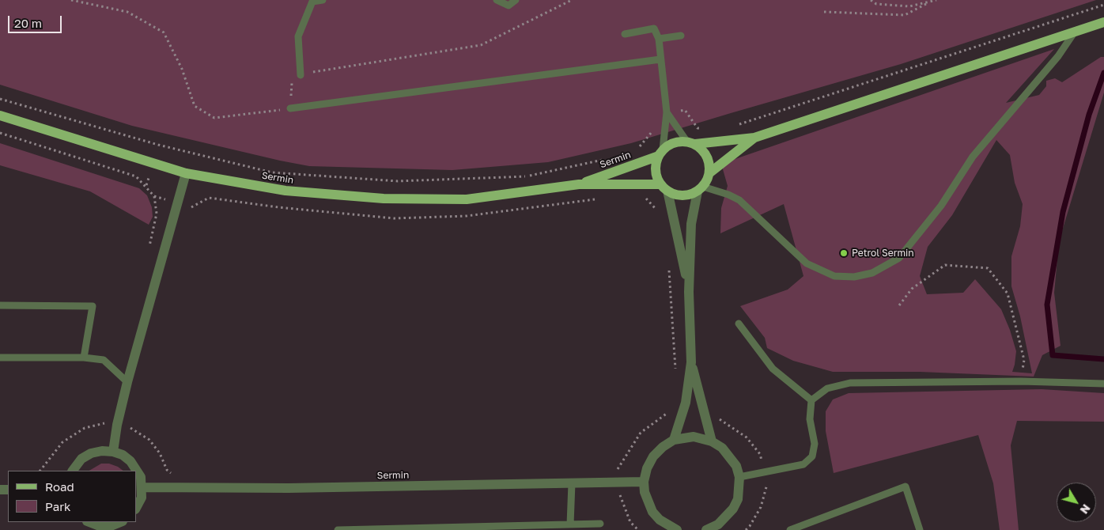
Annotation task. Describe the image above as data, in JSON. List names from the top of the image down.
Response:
{
  "streets": {
    "main road": ["Sermin"]
  },
  "places": ["Petrol Sermin"],
  "legend": ["Road", "Park"],
  "scale_bar": "20 m",
  "north": "bottom right"
}
